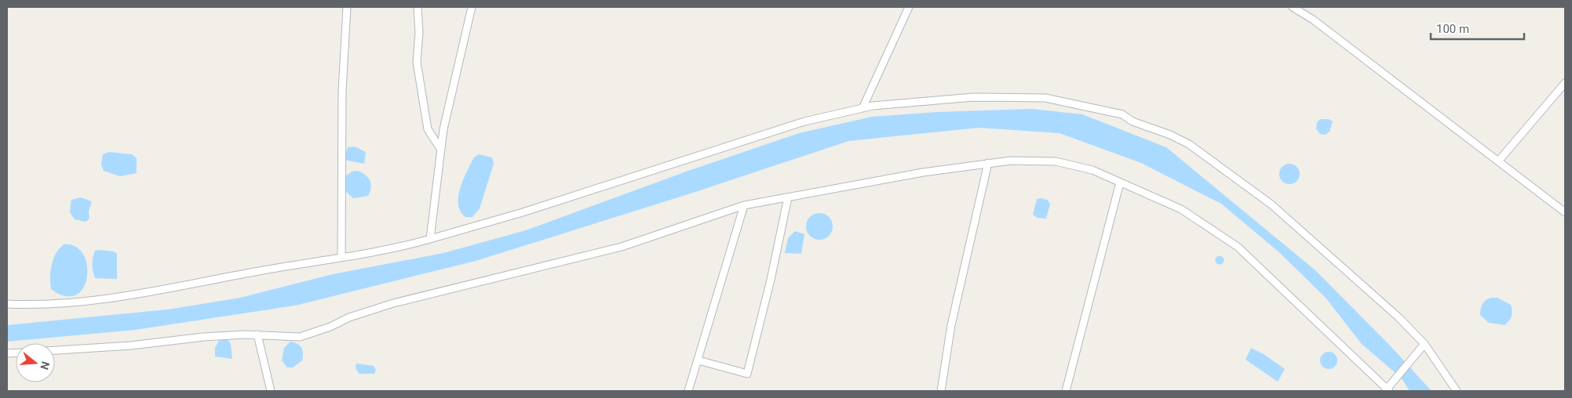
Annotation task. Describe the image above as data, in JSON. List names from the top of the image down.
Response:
{
  "scale_bar": "100 m",
  "north": "right"
}
